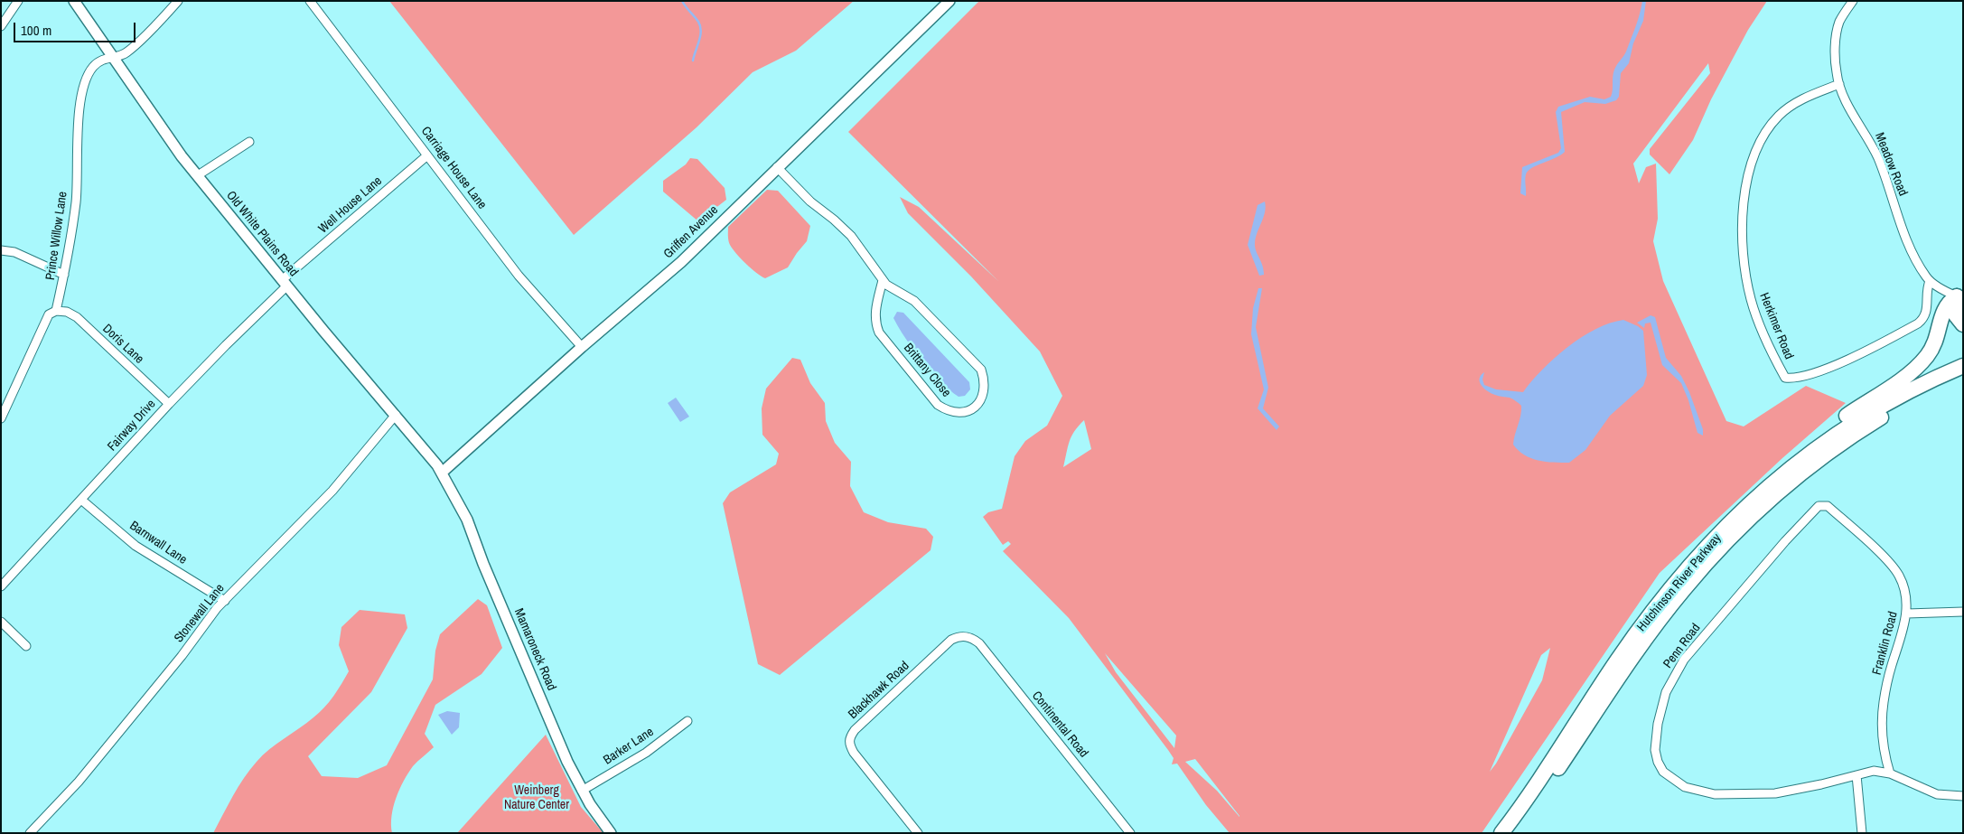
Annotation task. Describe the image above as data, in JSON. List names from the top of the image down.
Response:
{
  "streets": {
    "highway": ["Hutchinson River Parkway"],
    "street": [
      "Meadow Road",
      "Carriage House Lane",
      "Well House Lane",
      "Griffen Avenue",
      "Old White Plains Road",
      "Prince Willow Lane",
      "Herkimer Road",
      "Doris Lane",
      "Brittany Close",
      "Fairway Drive",
      "Barnwall Lane",
      "Stonewall Lane",
      "Franklin Road",
      "Penn Road",
      "Mamaroneck Road",
      "Blackhawk Road",
      "Continental Road",
      "Barker Lane"
    ]
  },
  "crossings": [
    ["Meadow Road", "Herkimer Road"],
    ["Carriage House Lane", "Well House Lane"],
    ["Carriage House Lane", "Griffen Avenue"],
    ["Well House Lane", "Old White Plains Road"],
    ["Well House Lane", "Fairway Drive"],
    ["Griffen Avenue", "Old White Plains Road"],
    ["Griffen Avenue", "Brittany Close"],
    ["Griffen Avenue", "Mamaroneck Road"],
    ["Old White Plains Road", "Prince Willow Lane"],
    ["Old White Plains Road", "Fairway Drive"],
    ["Old White Plains Road", "Stonewall Lane"],
    ["Old White Plains Road", "Mamaroneck Road"],
    ["Prince Willow Lane", "Doris Lane"],
    ["Doris Lane", "Fairway Drive"],
    ["Fairway Drive", "Barnwall Lane"],
    ["Barnwall Lane", "Stonewall Lane"],
    ["Franklin Road", "Penn Road"],
    ["Mamaroneck Road", "Barker Lane"],
    ["Blackhawk Road", "Continental Road"]
  ],
  "parks": ["Weinberg Nature Center"],
  "scale_bar": "100 m"
}
